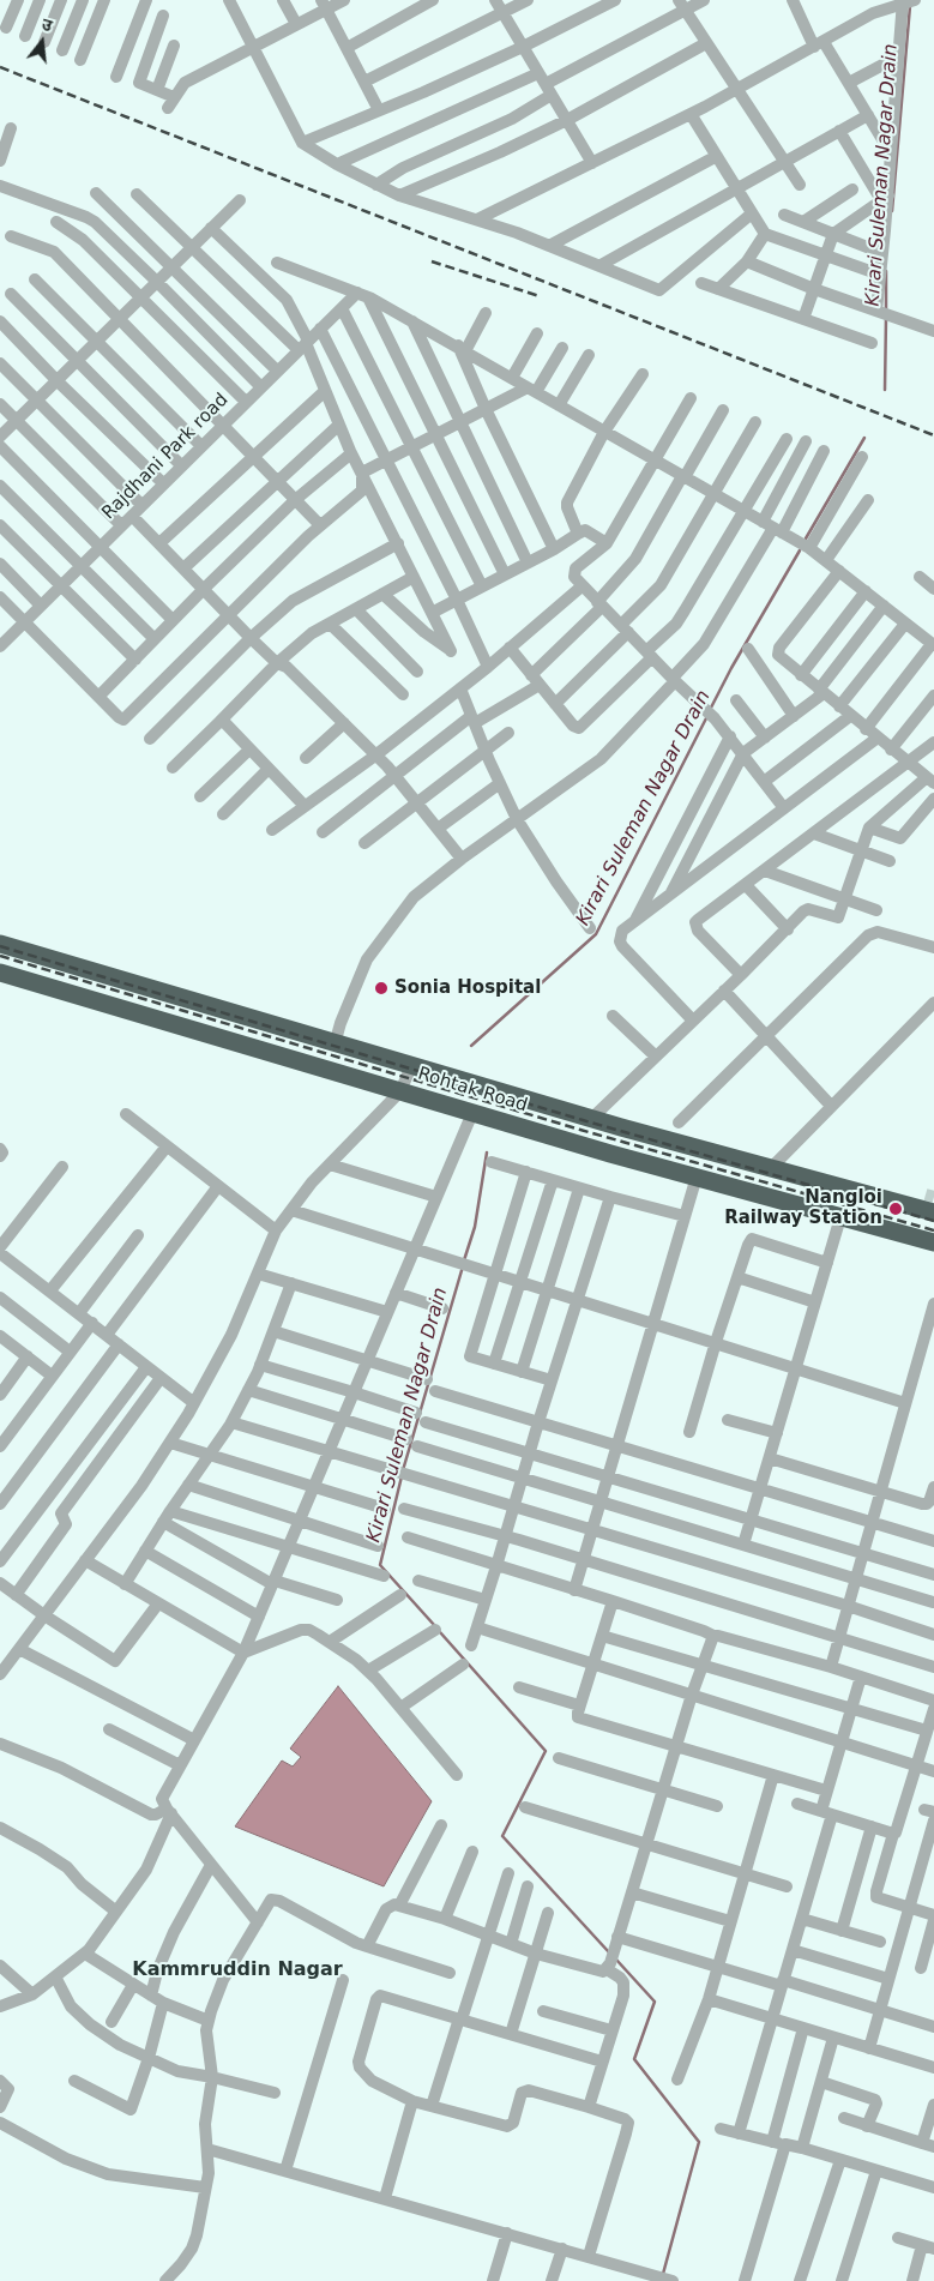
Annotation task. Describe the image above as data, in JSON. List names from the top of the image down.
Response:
{
  "streets": {
    "highway": ["Rohtak Road"],
    "street": ["Rajdhani Park road"]
  },
  "districts": ["Kammruddin Nagar"],
  "water": ["Kirari Suleman Nagar Drain"],
  "places": ["Sonia Hospital", "Nangloi Railway Station"],
  "north": "top"
}
